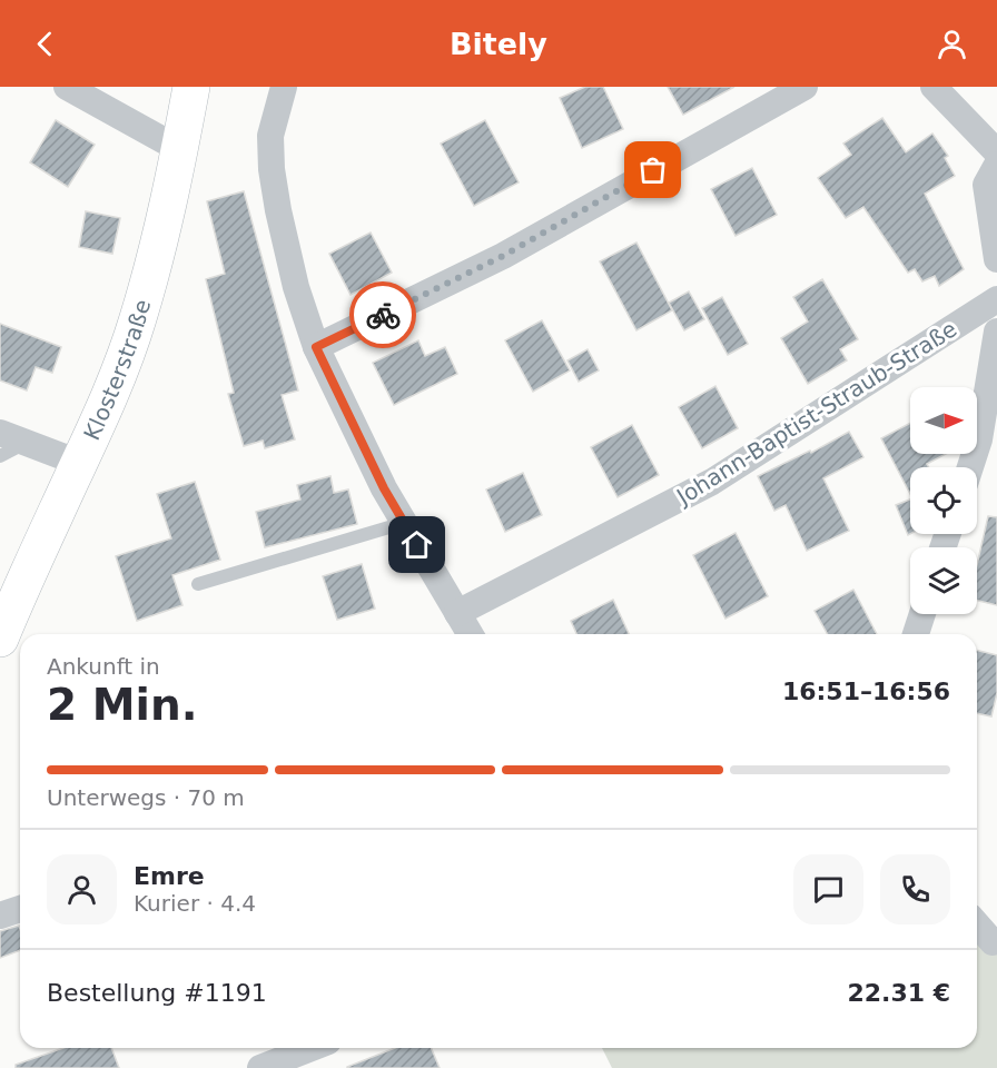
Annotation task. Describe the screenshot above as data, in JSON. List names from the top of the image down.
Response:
{
  "streets": {
    "main road": ["Klosterstraße"],
    "street": ["Johann-Baptist-Straub-Straße"]
  },
  "north": "right",
  "page": {
    "header": "Bitely",
    "heading": ["2 Min.", "Ankunft in", "16:51–16:56"],
    "panel": [
      "Emre",
      "Kurier · 4.4",
      "Bestellung #1191",
      "22.31 €"
    ],
    "bar": "Unterwegs · 70 m"
  }
}
